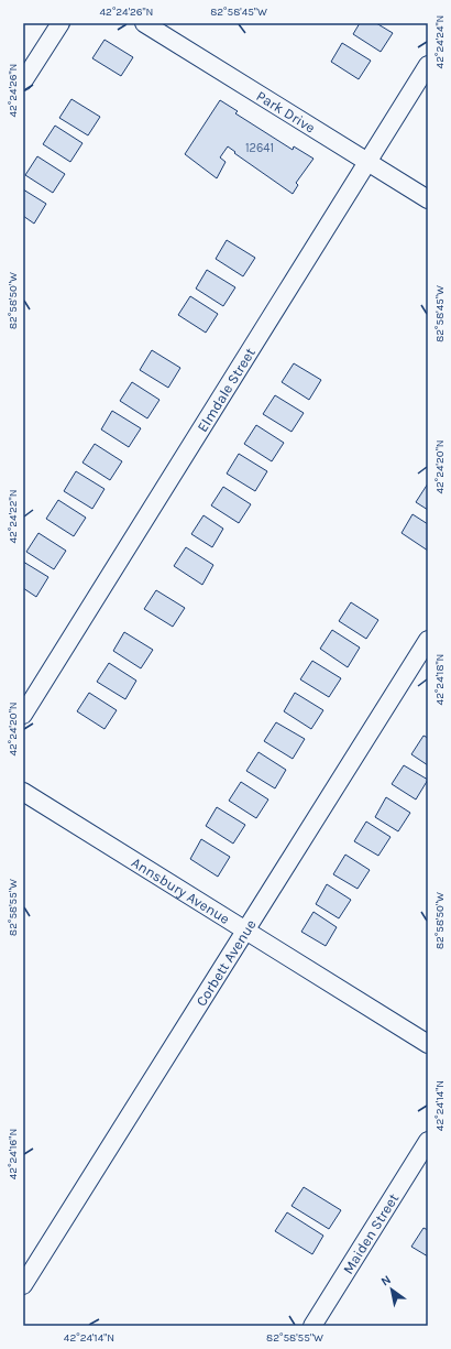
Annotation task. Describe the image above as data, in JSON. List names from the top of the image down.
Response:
{
  "streets": {
    "street": [
      "Park Drive",
      "Elmdale Street",
      "Annsbury Avenue",
      "Corbett Avenue",
      "Maiden Street"
    ]
  },
  "crossings": [
    ["Park Drive", "Elmdale Street"],
    ["Annsbury Avenue", "Corbett Avenue"]
  ],
  "house_numbers": ["12641"],
  "north": "top left",
  "coordinates": [
    "42°24'26\"N",
    "82°58'45\"W",
    "42°24'24\"N",
    "82°58'50\"W",
    "42°24'20\"N",
    "42°24'22\"N",
    "42°24'18\"N",
    "82°58'55\"W",
    "42°24'14\"N",
    "42°24'16\"N"
  ]
}
